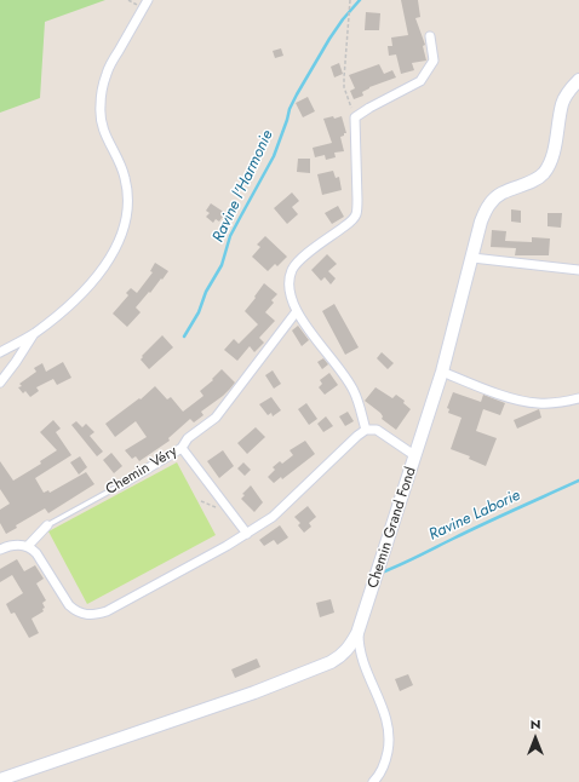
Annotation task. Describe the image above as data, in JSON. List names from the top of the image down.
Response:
{
  "streets": {
    "street": ["Chemin Véry", "Chemin Grand Fond"]
  },
  "water": ["Ravine l'Harmonie", "Ravine Laborie"],
  "north": "top"
}
